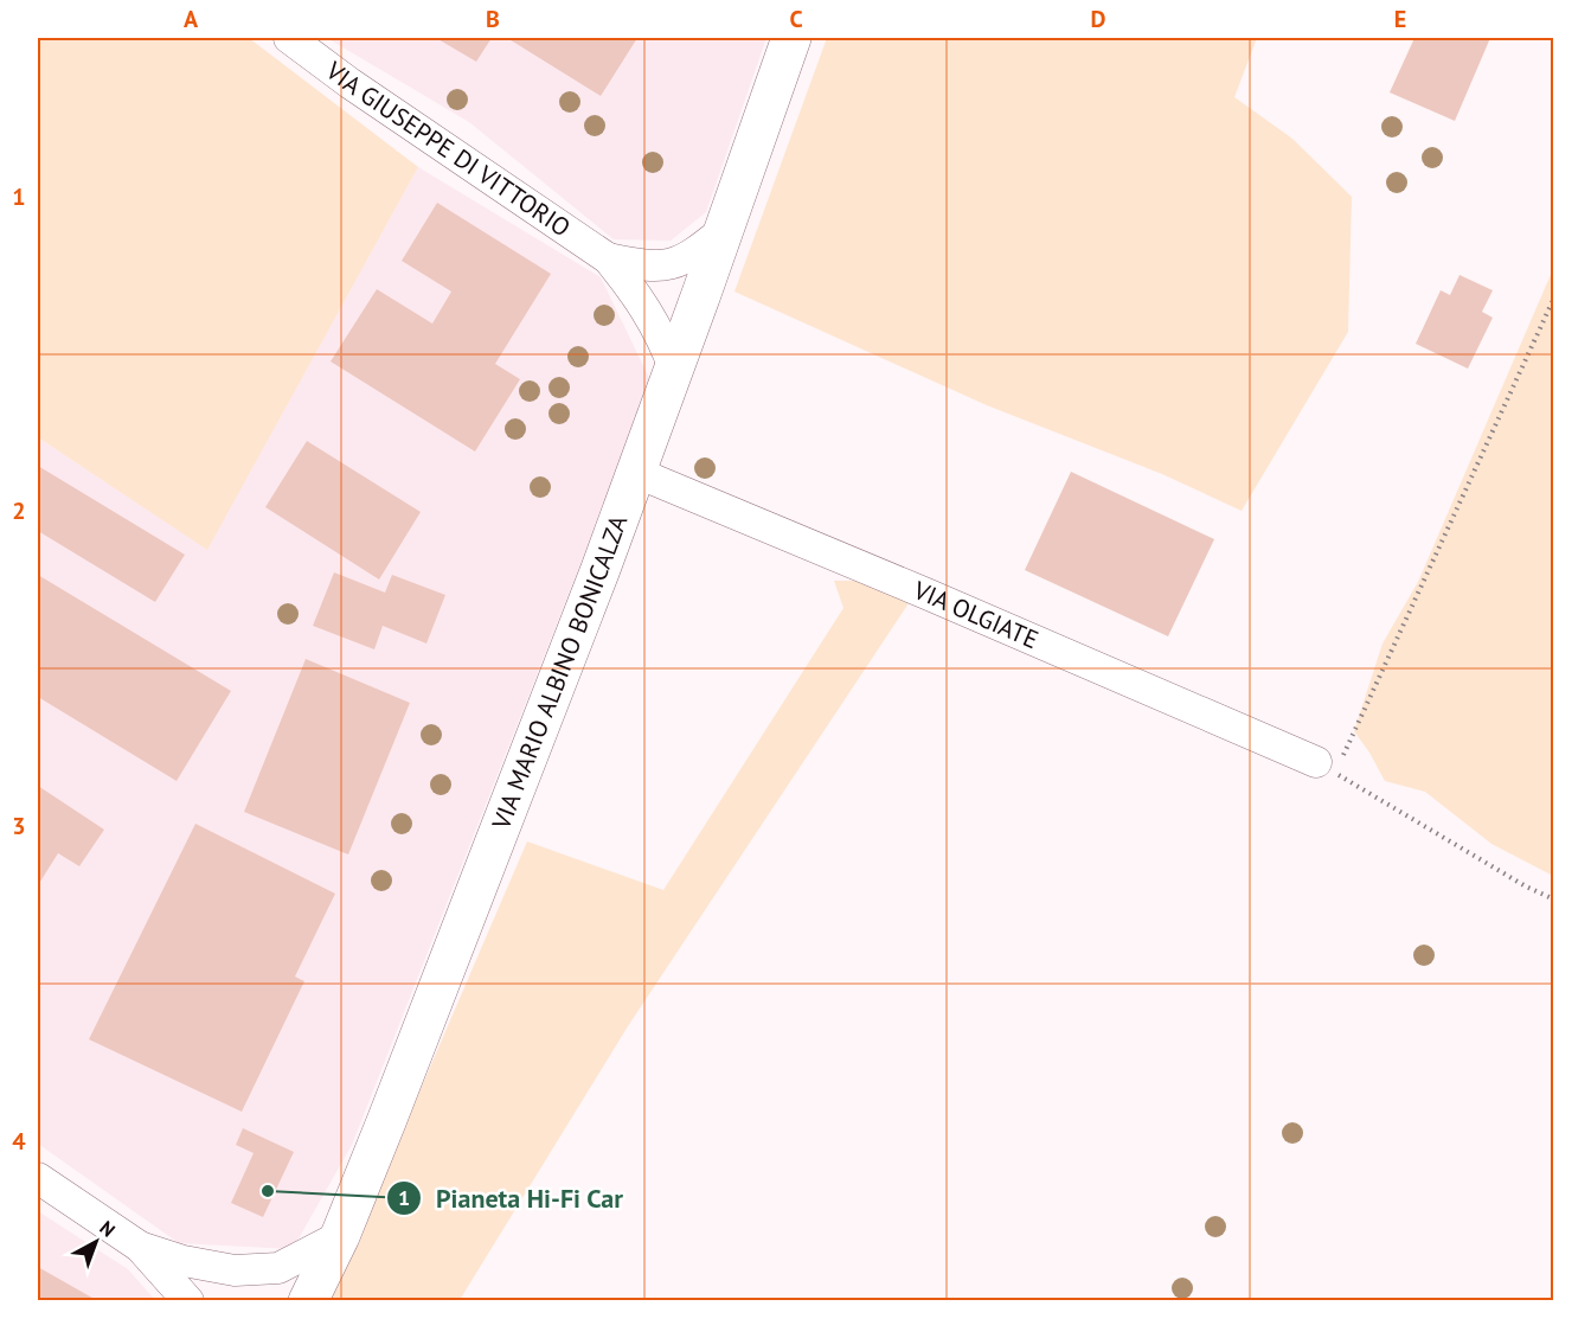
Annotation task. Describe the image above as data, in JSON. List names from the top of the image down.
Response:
{
  "streets": {
    "main road": ["VIA MARIO ALBINO BONICALZA"],
    "street": ["VIA GIUSEPPE DI VITTORIO", "VIA OLGIATE"]
  },
  "crossings": [
    ["VIA GIUSEPPE DI VITTORIO", "VIA MARIO ALBINO BONICALZA"],
    ["VIA OLGIATE", "VIA MARIO ALBINO BONICALZA"]
  ],
  "places": ["Pianeta Hi-Fi Car"],
  "north": "top right",
  "grid": {
    "columns": [
      "A",
      "B",
      "C",
      "D",
      "E"
    ],
    "rows": [
      "1",
      "2",
      "3",
      "4"
    ]
  }
}
